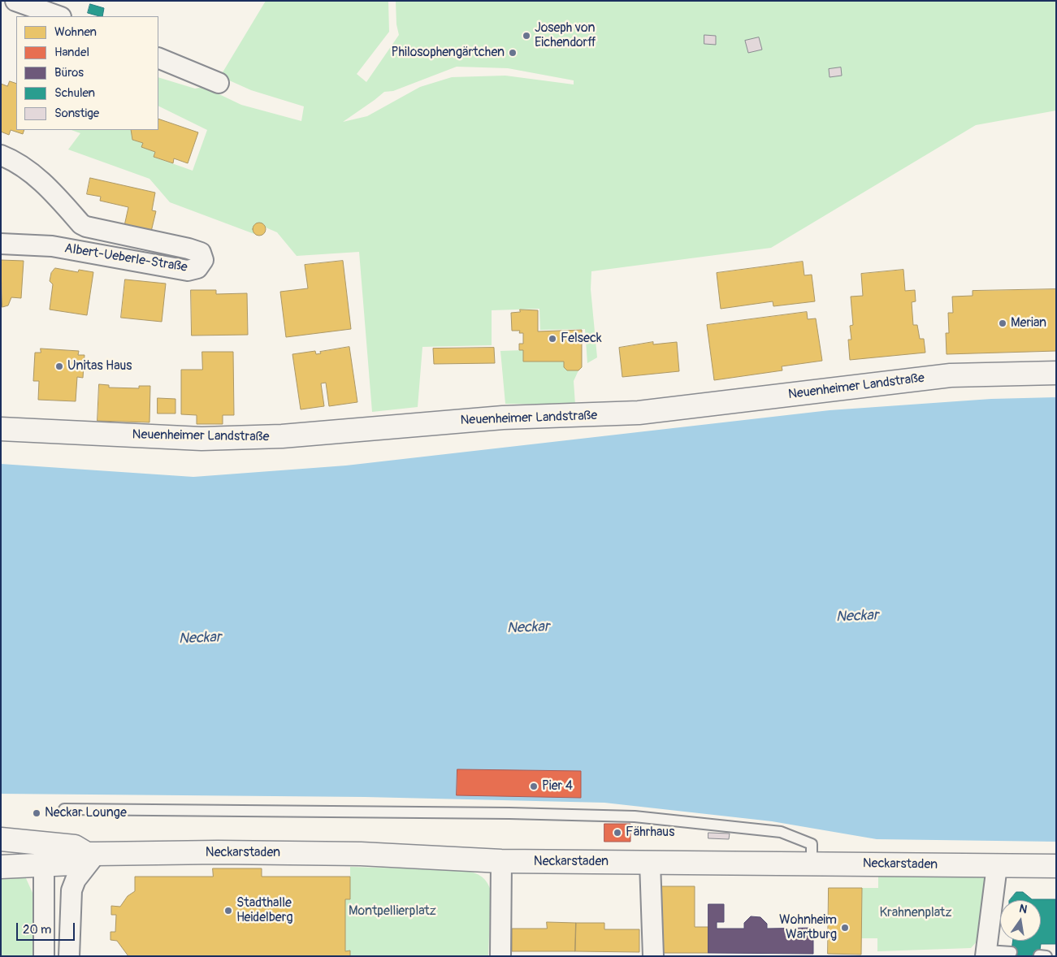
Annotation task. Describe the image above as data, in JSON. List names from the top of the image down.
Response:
{
  "streets": {
    "main road": ["Neuenheimer Landstraße", "Neckarstaden"],
    "street": ["Albert-Ueberle-Straße"]
  },
  "water": ["Neckar"],
  "parks": ["Montpellierplatz", "Krahnenplatz"],
  "places": [
    "Joseph von Eichendorff",
    "Philosophengärtchen",
    "Merian",
    "Felseck",
    "Unitas Haus",
    "Pier 4",
    "Neckar Lounge",
    "Fährhaus",
    "Stadthalle Heidelberg",
    "Wohnheim Wartburg"
  ],
  "legend": [
    "Wohnen",
    "Handel",
    "Büros",
    "Schulen",
    "Sonstige"
  ],
  "scale_bar": "20 m",
  "north": "top"
}
